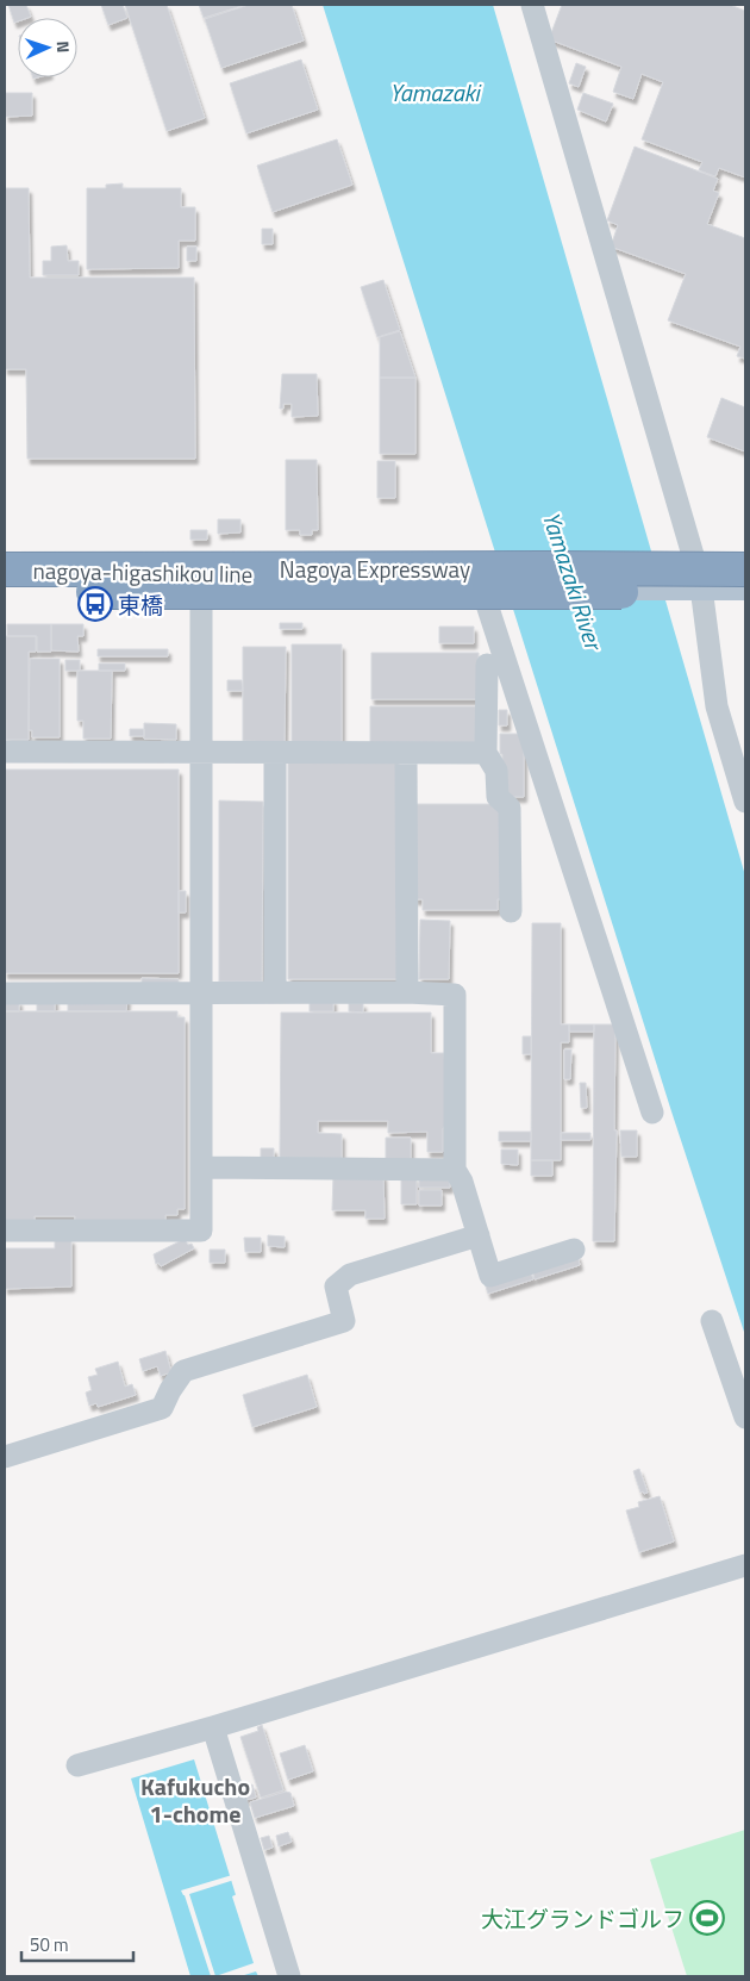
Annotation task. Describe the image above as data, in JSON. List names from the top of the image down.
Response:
{
  "streets": {
    "highway": ["Nagoya Expressway"],
    "main road": ["nagoya-higashikou line"]
  },
  "crossings": [
    ["Nagoya Expressway", "nagoya-higashikou line"]
  ],
  "districts": ["Kafukucho 1-chome"],
  "water": ["Yamazaki", "Yamazaki River"],
  "places": {
    "bus stop": ["東橋"],
    "sports": ["大江グランドゴルフ"]
  },
  "scale_bar": "50 m",
  "north": "right"
}
